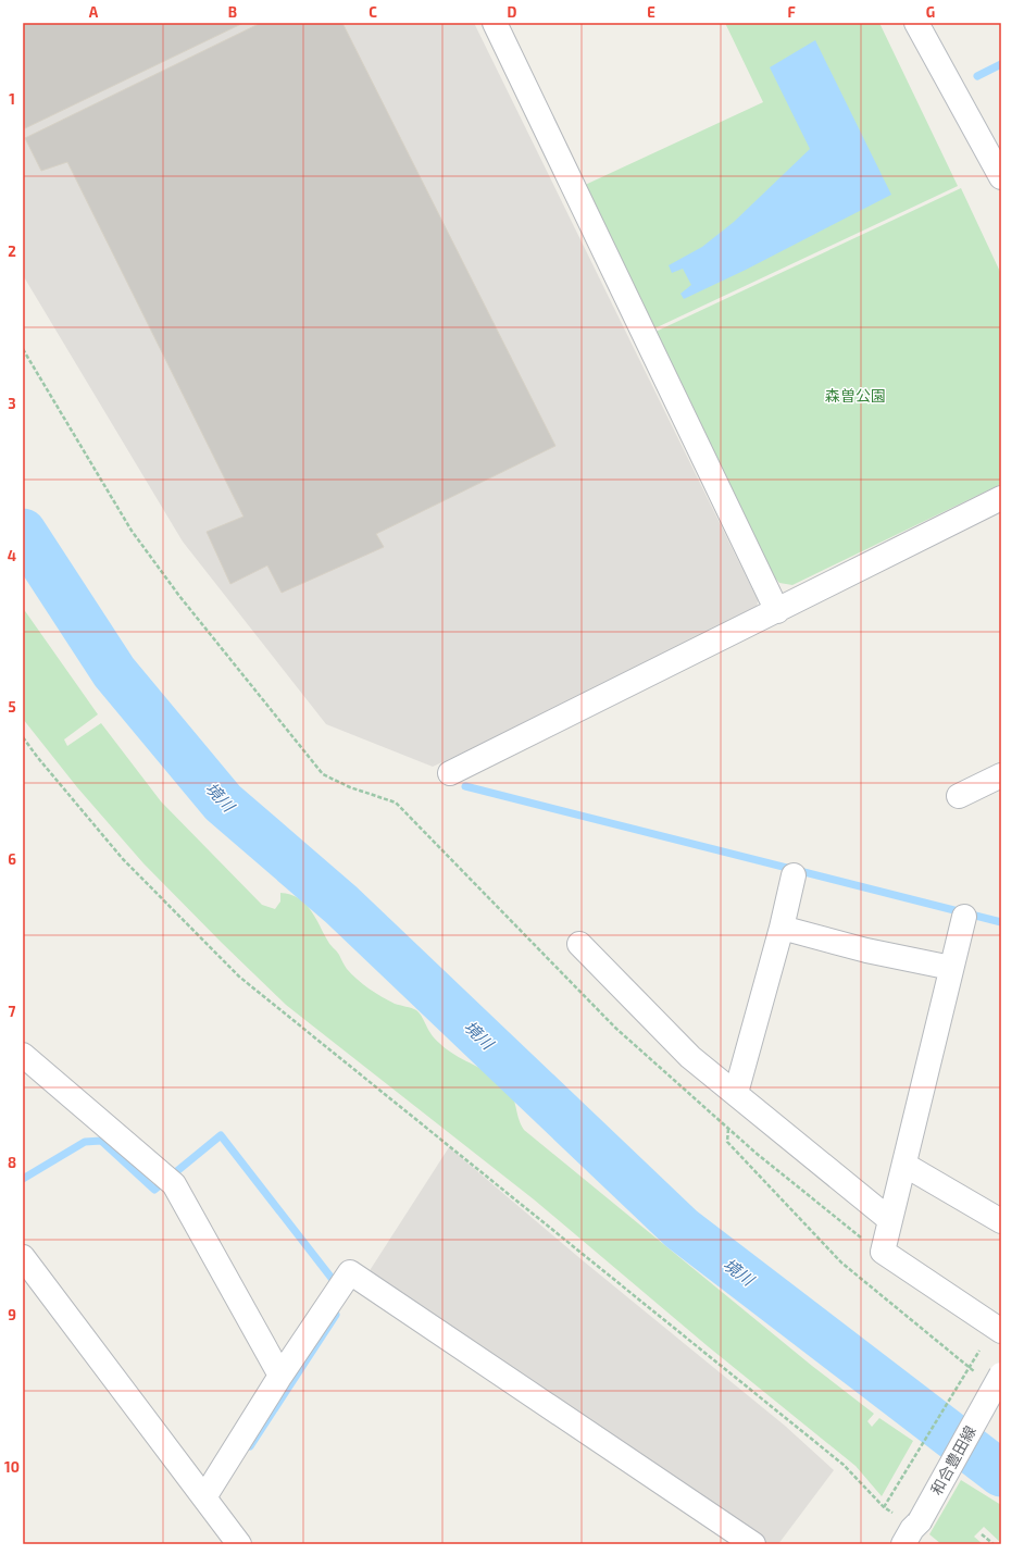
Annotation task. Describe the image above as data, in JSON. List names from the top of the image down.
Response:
{
  "streets": {
    "street": ["和合豊田線"]
  },
  "water": ["境川"],
  "parks": ["森曽公園"],
  "grid": {
    "columns": [
      "A",
      "B",
      "C",
      "D",
      "E",
      "F",
      "G"
    ],
    "rows": [
      "1",
      "2",
      "3",
      "4",
      "5",
      "6",
      "7",
      "8",
      "9",
      "10"
    ]
  }
}
